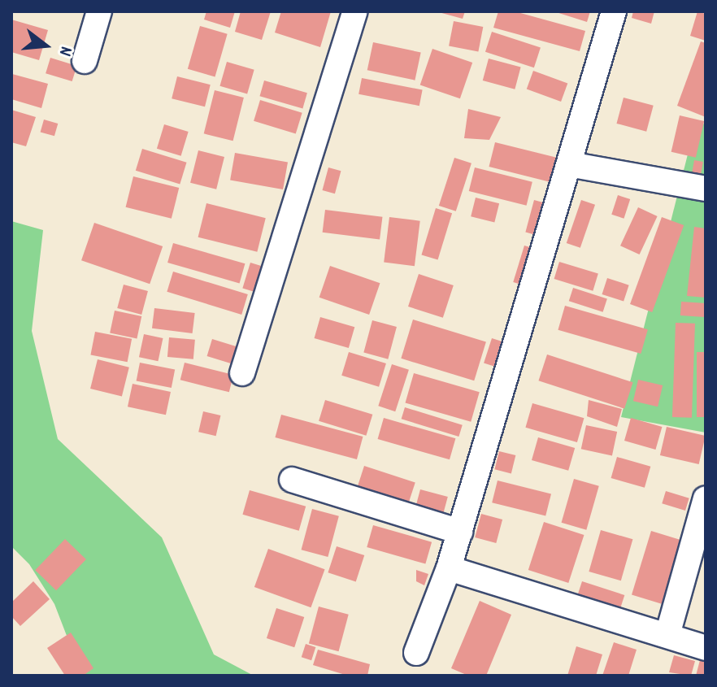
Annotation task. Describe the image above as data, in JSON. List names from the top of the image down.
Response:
{
  "north": "right"
}
